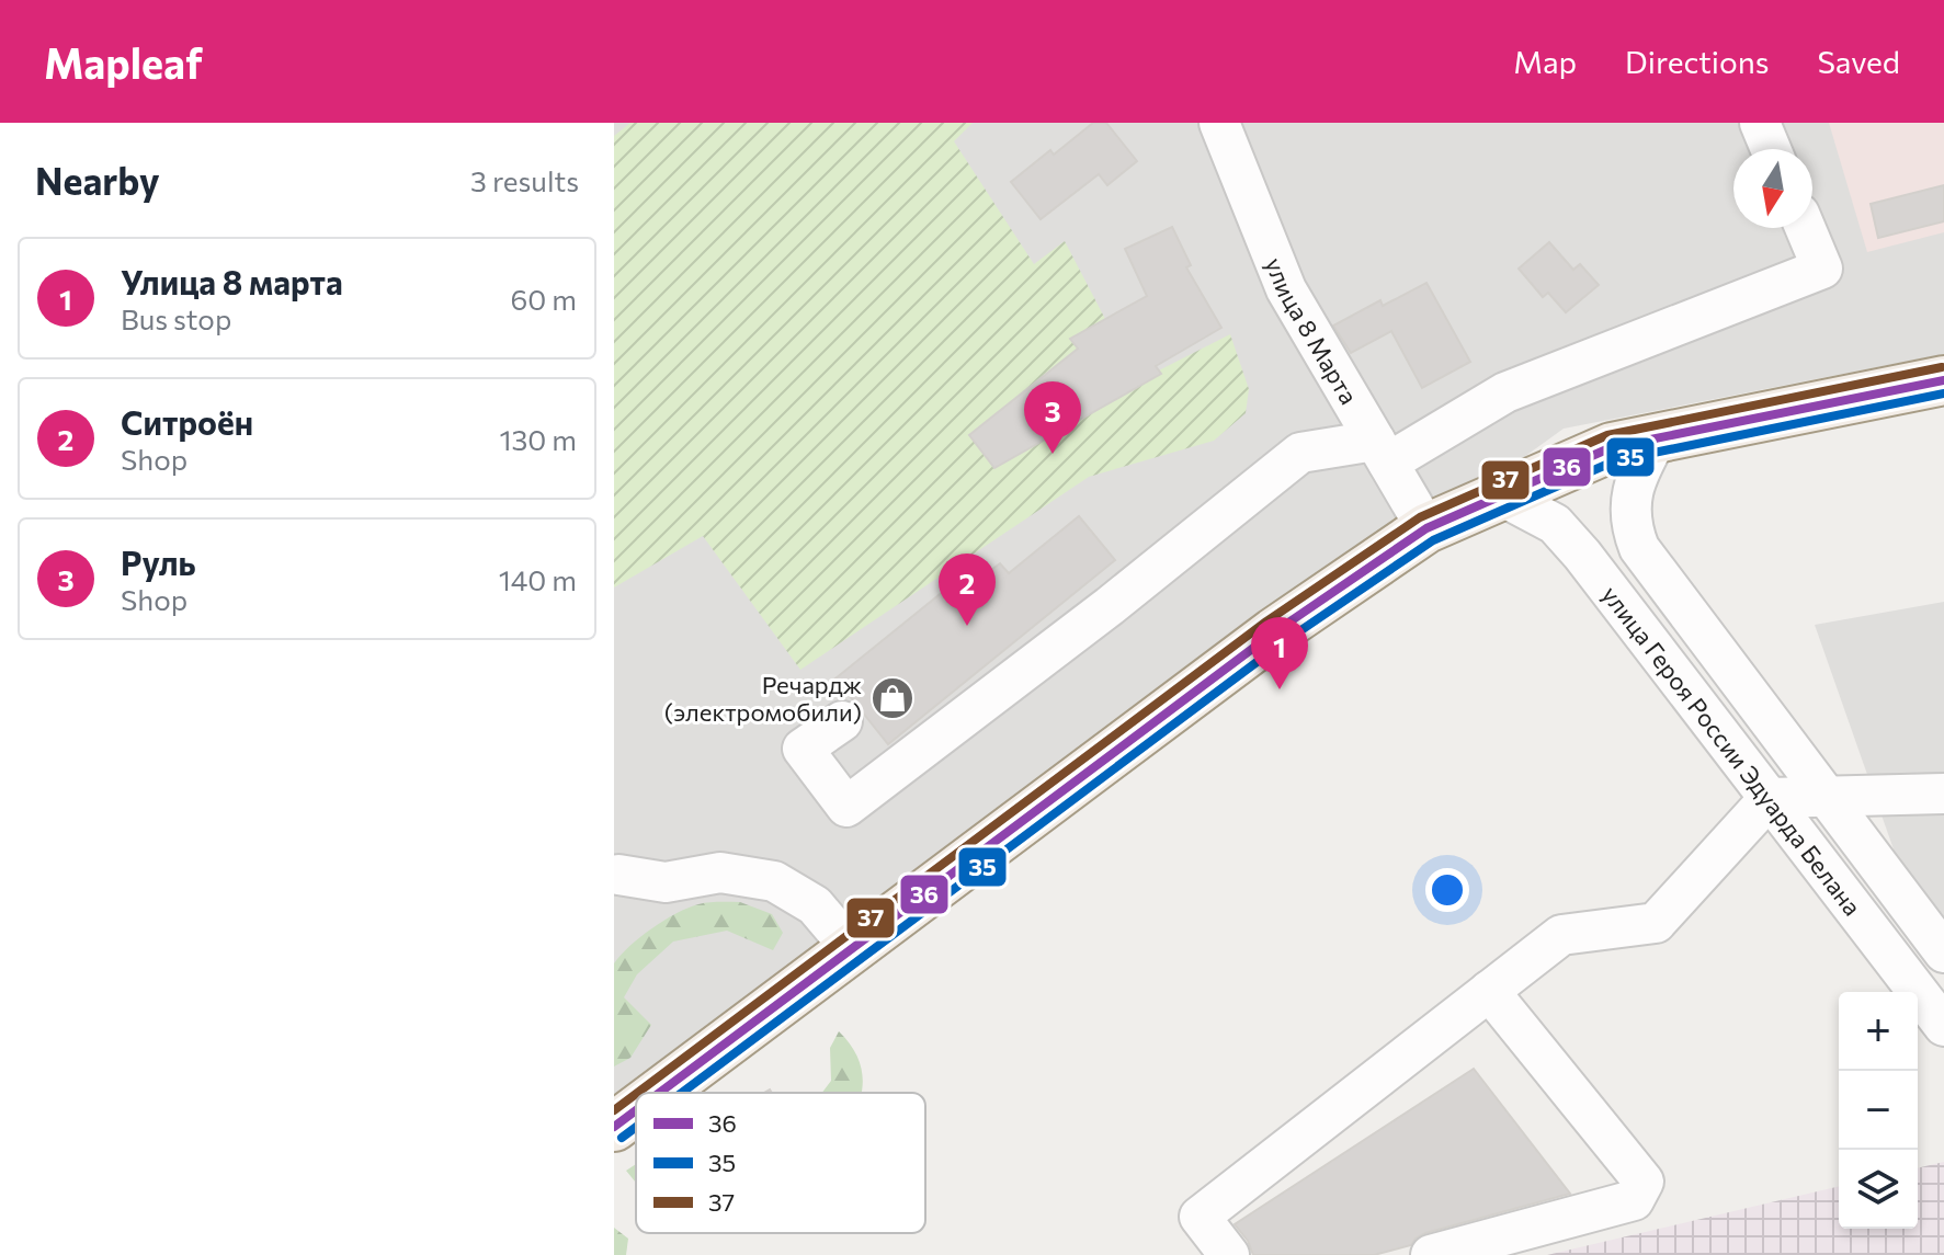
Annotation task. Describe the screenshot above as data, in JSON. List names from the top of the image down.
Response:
{
  "streets": {
    "street": ["улица 8 Марта", "улица Героя России Эдуарда Белана"]
  },
  "places": {
    "shop": ["Речардж (электромобили)"]
  },
  "lines": ["transit line 37", "transit line 36", "transit line 35"],
  "legend": ["36", "35", "37"],
  "north": "bottom",
  "page": {
    "header": "Mapleaf",
    "nav": ["Map", "Directions", "Saved"],
    "heading": ["Nearby", "3 results"],
    "list": [
      {
        "mark": "1",
        "name": "Улица 8 марта",
        "note": "Bus stop",
        "value": "60 m"
      },
      {
        "mark": "2",
        "name": "Ситроён",
        "note": "Shop",
        "value": "130 m"
      },
      {
        "mark": "3",
        "name": "Руль",
        "note": "Shop",
        "value": "140 m"
      }
    ],
    "pins": ["3", "2", "1"],
    "map_buttons": ["+", "−"]
  }
}
